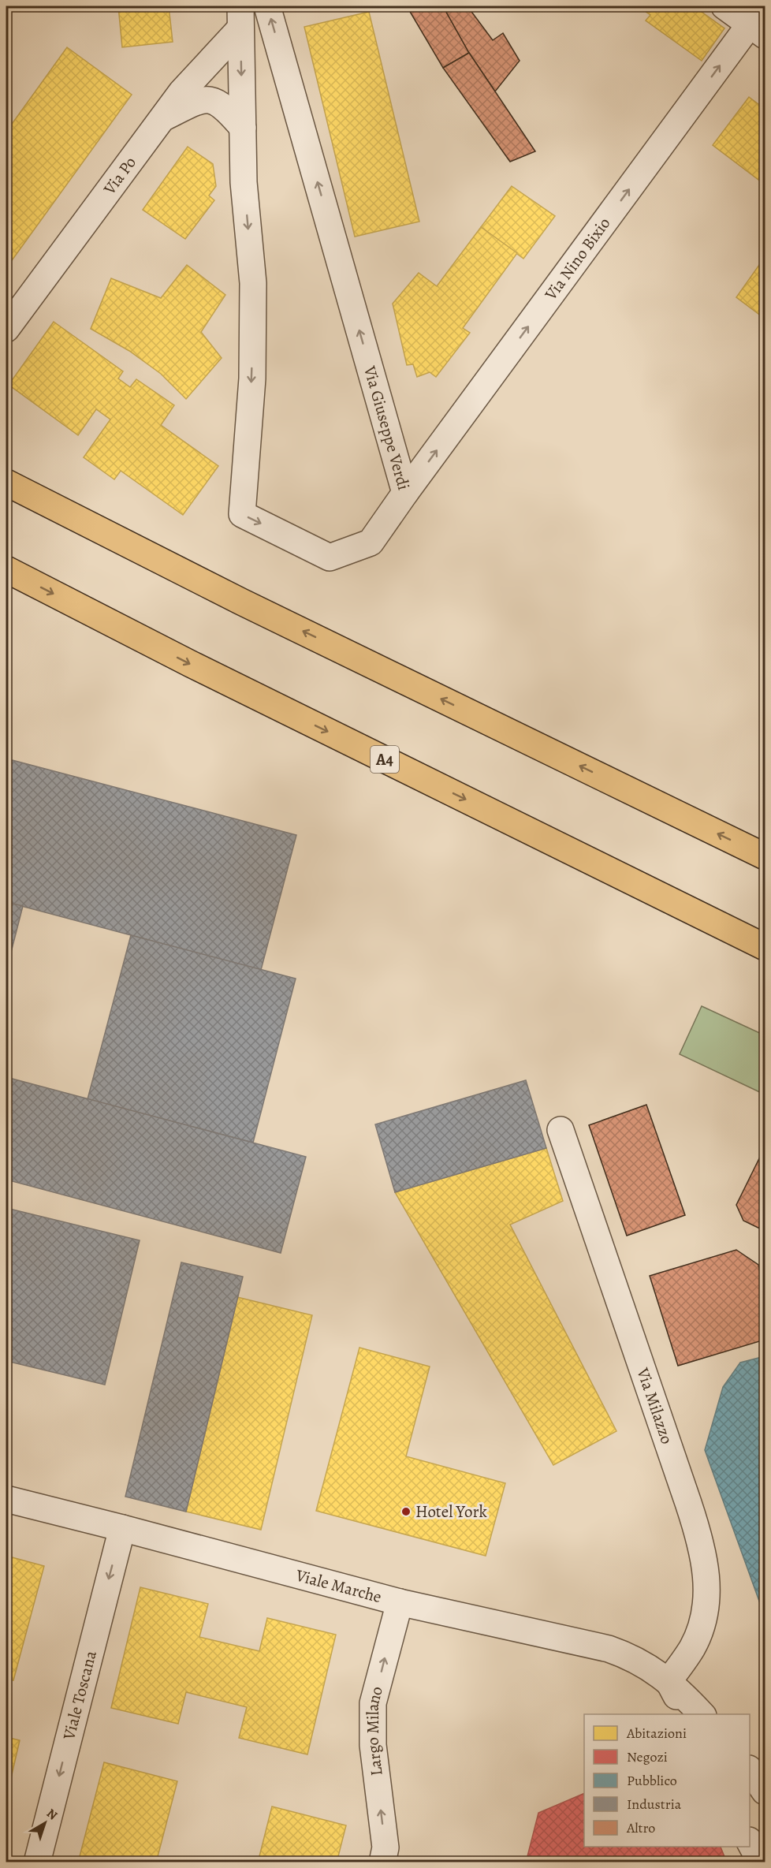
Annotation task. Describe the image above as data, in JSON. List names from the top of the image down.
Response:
{
  "streets": {
    "highway": ["A4"],
    "street": [
      "Via Po",
      "Via Nino Bixio",
      "Via Giuseppe Verdi",
      "Via Milazzo",
      "Viale Marche",
      "Viale Toscana",
      "Largo Milano"
    ]
  },
  "crossings": [
    ["Via Po", "Via Giuseppe Verdi"],
    ["Via Nino Bixio", "Via Giuseppe Verdi"],
    ["Via Milazzo", "Viale Marche"],
    ["Viale Marche", "Viale Toscana"],
    ["Viale Marche", "Largo Milano"]
  ],
  "one_way": ["Via Nino Bixio", "Viale Toscana", "Largo Milano"],
  "places": ["Hotel York"],
  "legend": [
    "Abitazioni",
    "Negozi",
    "Pubblico",
    "Industria",
    "Altro"
  ],
  "north": "top right"
}
